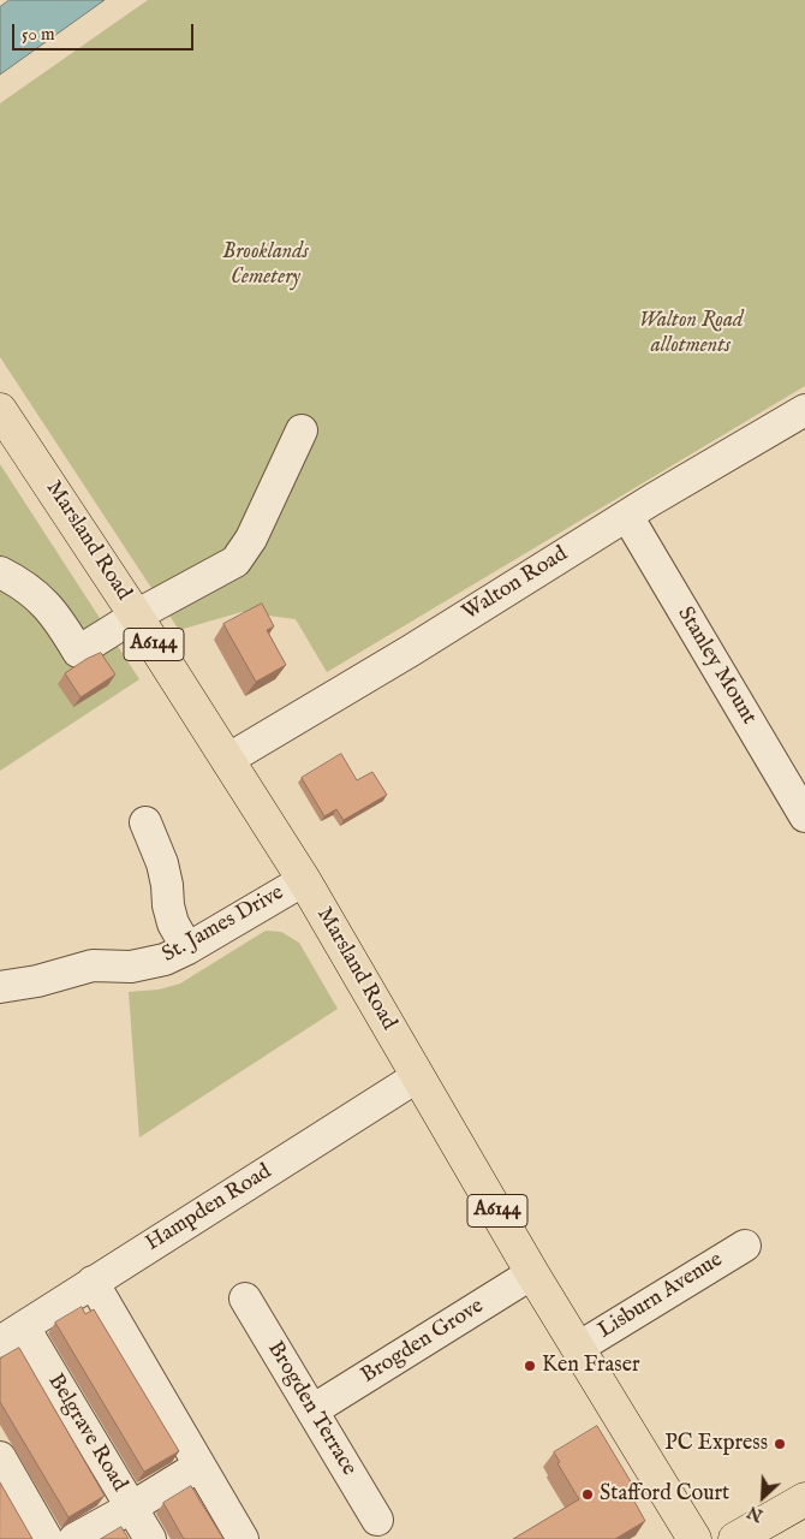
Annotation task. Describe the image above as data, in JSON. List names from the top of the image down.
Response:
{
  "streets": {
    "main road": ["Marsland Road", "A6144"],
    "street": [
      "Walton Road",
      "Stanley Mount",
      "St. James Drive",
      "Hampden Road",
      "Lisburn Avenue",
      "Brogden Grove",
      "Brogden Terrace",
      "Belgrave Road"
    ]
  },
  "crossings": [
    ["Marsland Road", "Walton Road"],
    ["Marsland Road", "St. James Drive"],
    ["Marsland Road", "Hampden Road"],
    ["Marsland Road", "Lisburn Avenue"],
    ["Marsland Road", "Brogden Grove"],
    ["Walton Road", "Stanley Mount"],
    ["Hampden Road", "Belgrave Road"],
    ["Brogden Grove", "Brogden Terrace"]
  ],
  "parks": ["Brooklands Cemetery", "Walton Road allotments"],
  "places": ["Ken Fraser", "PC Express", "Stafford Court"],
  "scale_bar": "50 m",
  "north": "bottom left"
}
